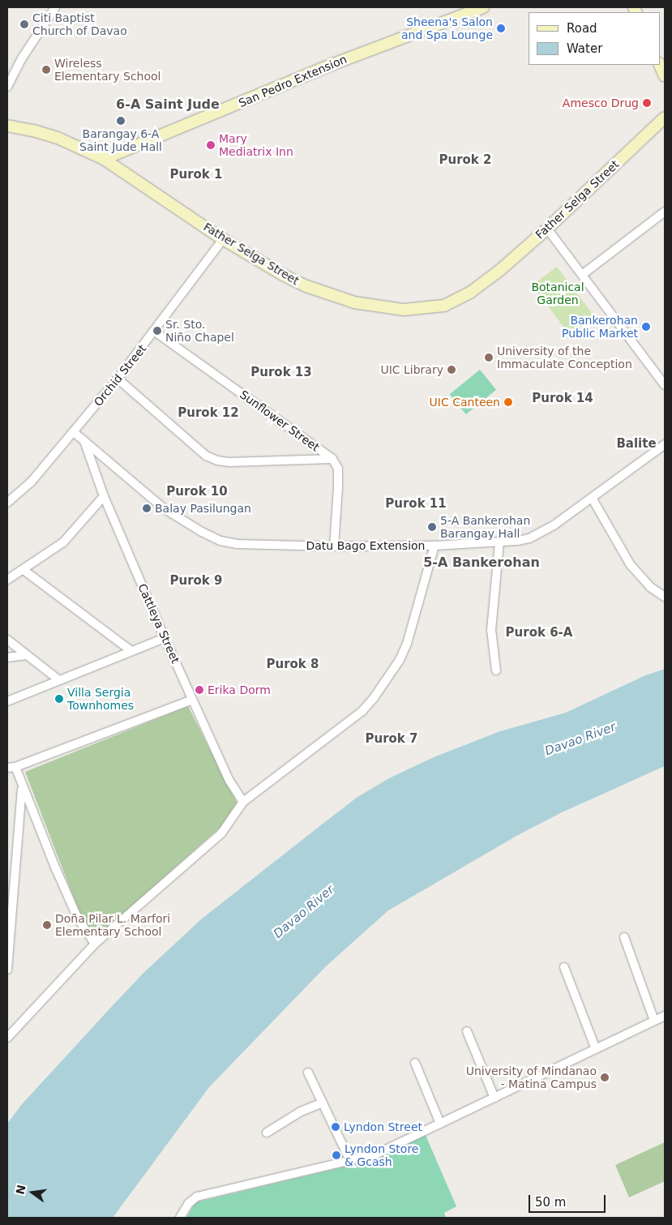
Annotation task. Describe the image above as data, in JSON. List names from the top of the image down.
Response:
{
  "streets": {
    "main road": ["San Pedro Extension", "Father Selga Street"],
    "street": [
      "Orchid Street",
      "Sunflower Street",
      "Datu Bago Extension",
      "Cattleya Street"
    ]
  },
  "crossings": [
    ["San Pedro Extension", "Father Selga Street"],
    ["Father Selga Street", "Orchid Street"],
    ["Orchid Street", "Sunflower Street"],
    ["Orchid Street", "Datu Bago Extension"],
    ["Datu Bago Extension", "Cattleya Street"]
  ],
  "districts": [
    "6-A Saint Jude",
    "Purok 2",
    "Purok 1",
    "Purok 13",
    "Purok 14",
    "Purok 12",
    "Balite",
    "Purok 10",
    "Purok 11",
    "5-A Bankerohan",
    "Purok 9",
    "Purok 6-A",
    "Purok 8",
    "Purok 7"
  ],
  "water": ["Davao River"],
  "parks": ["Botanical Garden"],
  "places": [
    "Citi Baptist Church of Davao",
    "Sheena's Salon and Spa Lounge",
    "Wireless Elementary School",
    "Amesco Drug",
    "Barangay 6-A Saint Jude Hall",
    "Mary Mediatrix Inn",
    "Bankerohan Public Market",
    "Sr. Sto. Niño Chapel",
    "University of the Immaculate Conception",
    "UIC Library",
    "UIC Canteen",
    "Balay Pasilungan",
    "5-A Bankerohan Barangay Hall",
    "Erika Dorm",
    "Villa Sergia Townhomes",
    "Doña Pilar L. Marfori Elementary School",
    "University of Mindanao - Matina Campus",
    "Lyndon Street",
    "Lyndon Store & Gcash"
  ],
  "legend": ["Road", "Water"],
  "scale_bar": "50 m",
  "north": "left"
}
